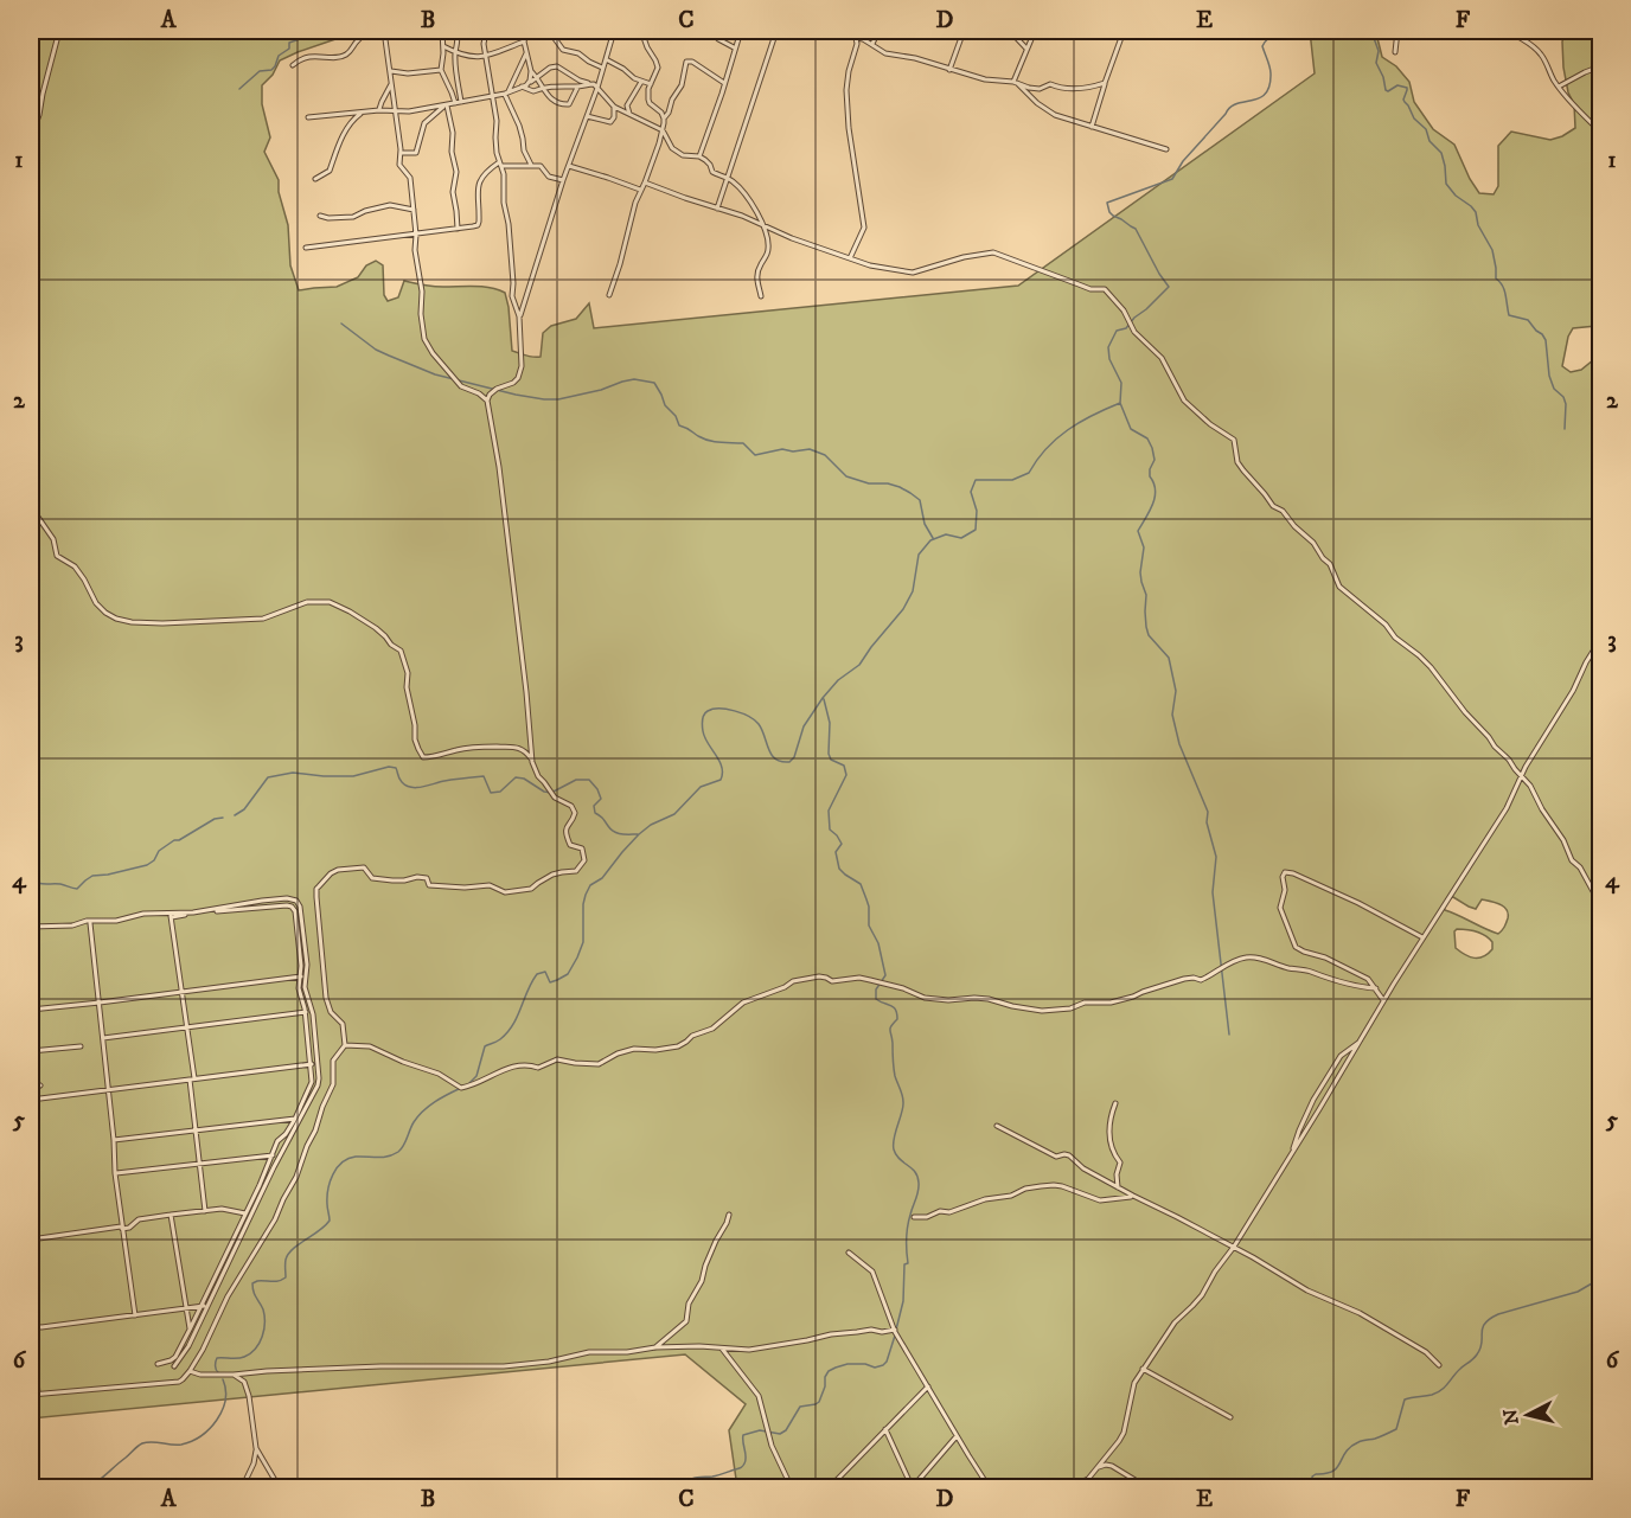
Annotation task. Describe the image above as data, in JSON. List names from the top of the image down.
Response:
{
  "north": "left",
  "grid": {
    "columns": [
      "A",
      "B",
      "C",
      "D",
      "E",
      "F"
    ],
    "rows": [
      "1",
      "2",
      "3",
      "4",
      "5",
      "6"
    ]
  }
}
